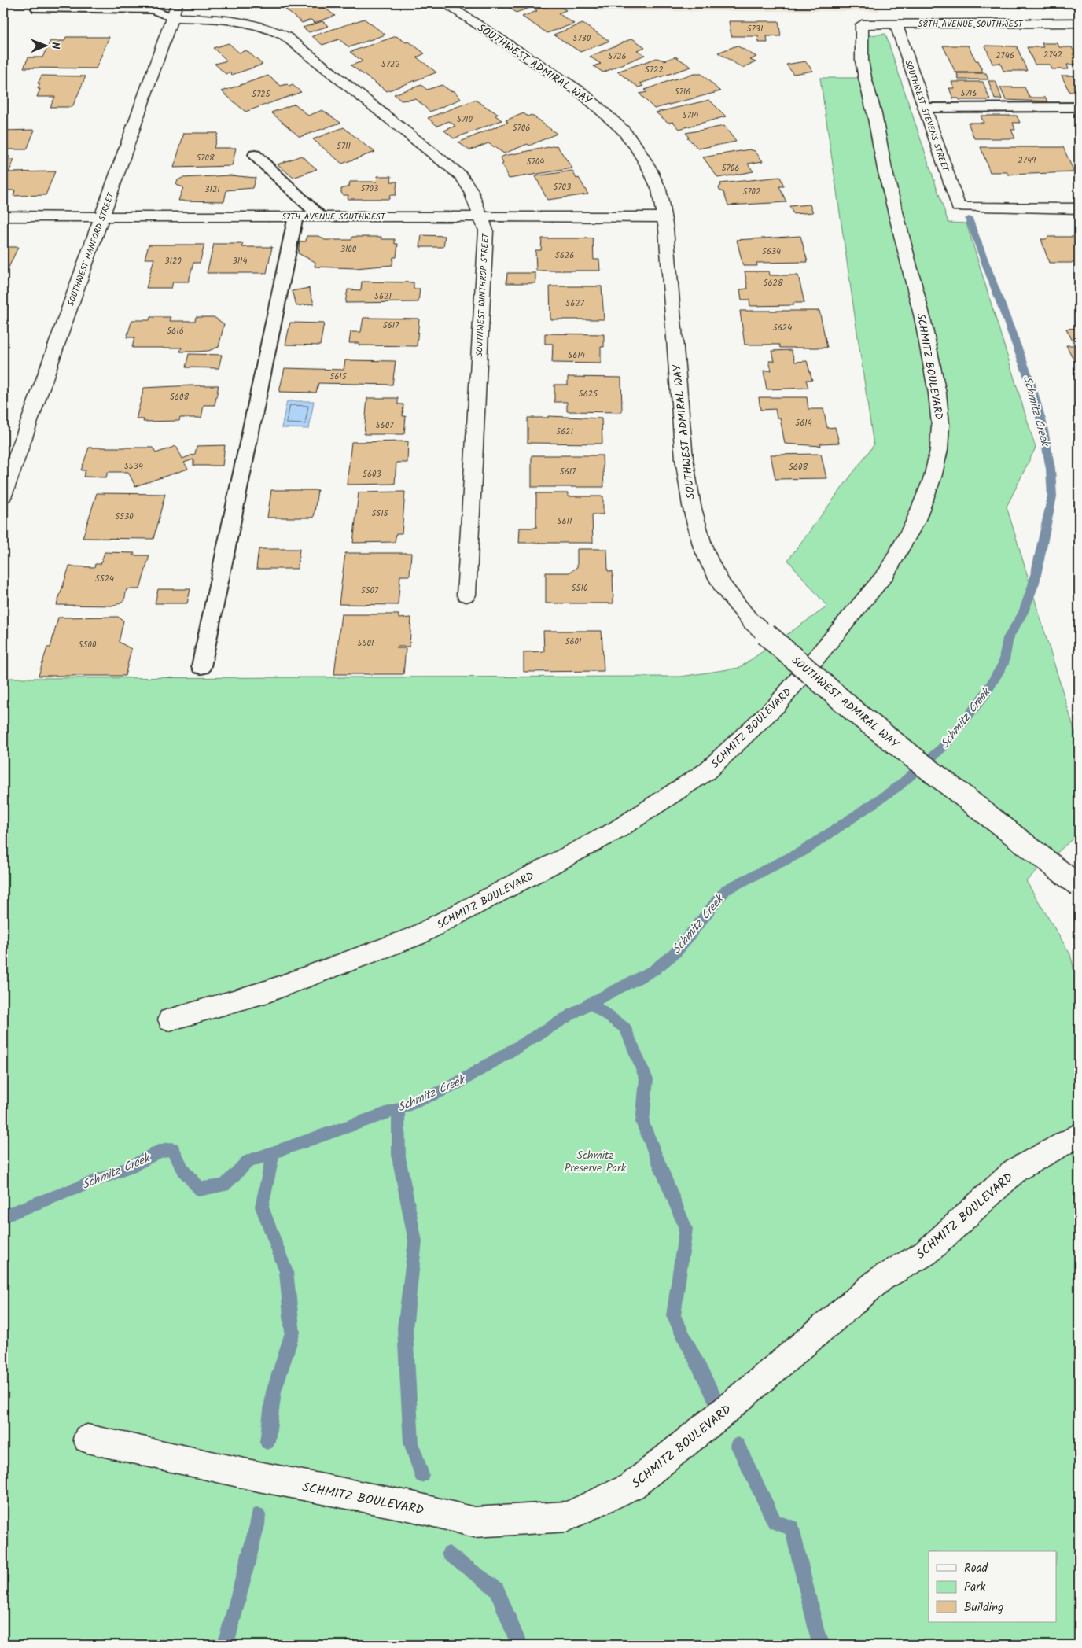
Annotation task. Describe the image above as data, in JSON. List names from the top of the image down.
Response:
{
  "streets": {
    "street": [
      "58TH AVENUE SOUTHWEST",
      "SOUTHWEST ADMIRAL WAY",
      "SOUTHWEST STEVENS STREET",
      "57TH AVENUE SOUTHWEST",
      "SOUTHWEST HANFORD STREET",
      "SOUTHWEST WINTHROP STREET",
      "SCHMITZ BOULEVARD"
    ]
  },
  "crossings": [
    ["58TH AVENUE SOUTHWEST", "SOUTHWEST STEVENS STREET"],
    ["58TH AVENUE SOUTHWEST", "SCHMITZ BOULEVARD"],
    ["SOUTHWEST ADMIRAL WAY", "57TH AVENUE SOUTHWEST"],
    ["57TH AVENUE SOUTHWEST", "SOUTHWEST HANFORD STREET"],
    ["57TH AVENUE SOUTHWEST", "SOUTHWEST WINTHROP STREET"],
    ["SOUTHWEST HANFORD STREET", "SOUTHWEST WINTHROP STREET"]
  ],
  "water": ["Schmitz Creek"],
  "parks": ["Schmitz Preserve Park"],
  "house_numbers": [
    "5731",
    "5730",
    "2742",
    "2746",
    "5726",
    "5722",
    "5722",
    "5716",
    "5716",
    "5725",
    "5714",
    "5710",
    "5706",
    "5711",
    "5708",
    "2749",
    "5704",
    "5706",
    "5703",
    "5703",
    "3121",
    "5702",
    "3100",
    "5634",
    "5626",
    "3120",
    "3114",
    "5628",
    "5621",
    "5627",
    "5617",
    "5624",
    "5616",
    "5614",
    "5615",
    "5625",
    "5608",
    "5614",
    "5607",
    "5621",
    "5534",
    "5608",
    "5617",
    "5603",
    "5515",
    "5530",
    "5611",
    "5524",
    "5510",
    "5507",
    "5601",
    "5501",
    "5500"
  ],
  "legend": ["Road", "Park", "Building"],
  "north": "right"
}
